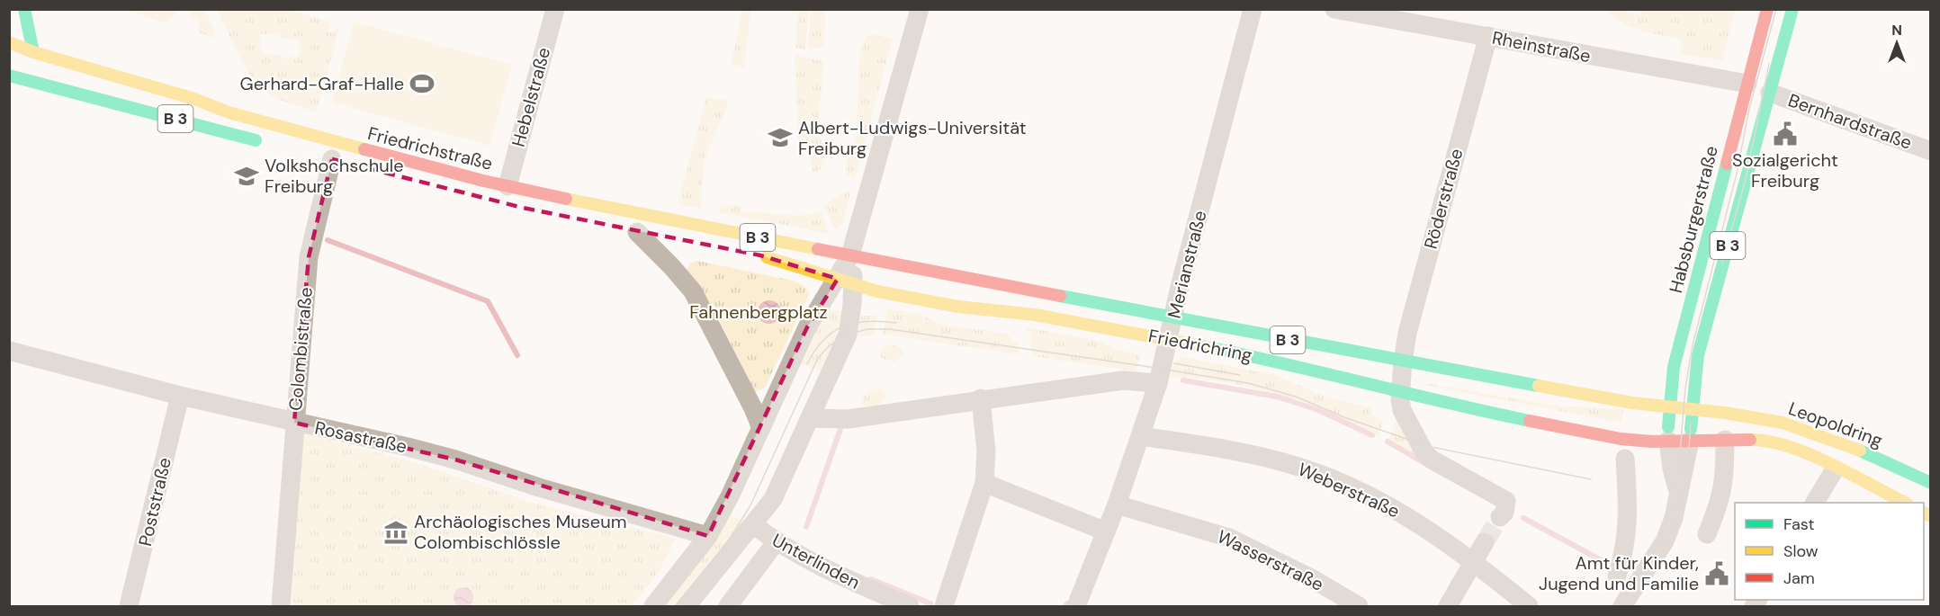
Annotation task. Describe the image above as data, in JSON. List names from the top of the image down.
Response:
{
  "streets": {
    "main road": [
      "B 3",
      "Friedrichstraße",
      "Habsburgerstraße",
      "Friedrichring",
      "Leopoldring"
    ],
    "street": [
      "Rheinstraße",
      "Hebelstraße",
      "Bernhardstraße",
      "Röderstraße",
      "Merianstraße",
      "Colombistraße",
      "Rosastraße",
      "Weberstraße",
      "Poststraße",
      "Wasserstraße",
      "Unterlinden"
    ]
  },
  "crossings": [
    ["Rheinstraße", "Röderstraße"],
    ["Rheinstraße", "Habsburgerstraße"],
    ["Hebelstraße", "Friedrichstraße"],
    ["B 3", "Bernhardstraße"],
    ["B 3", "Friedrichring"],
    ["B 3", "Leopoldring"],
    ["Friedrichstraße", "Friedrichring"],
    ["Röderstraße", "Friedrichring"],
    ["Habsburgerstraße", "Friedrichring"],
    ["Merianstraße", "Friedrichring"],
    ["Merianstraße", "Weberstraße"],
    ["Merianstraße", "Wasserstraße"],
    ["Friedrichring", "Leopoldring"],
    ["Colombistraße", "Rosastraße"],
    ["Rosastraße", "Poststraße"]
  ],
  "parks": ["Fahnenbergplatz"],
  "places": {
    "sports": ["Gerhard-Graf-Halle"],
    "public building": ["Sozialgericht Freiburg", "Amt für Kinder, Jugend und Familie"],
    "school or university": ["Albert-Ludwigs-Universität Freiburg", "Volkshochschule Freiburg"],
    "museum": ["Archäologisches Museum Colombischlössle"]
  },
  "legend": ["Fast", "Slow", "Jam"],
  "north": "top"
}
